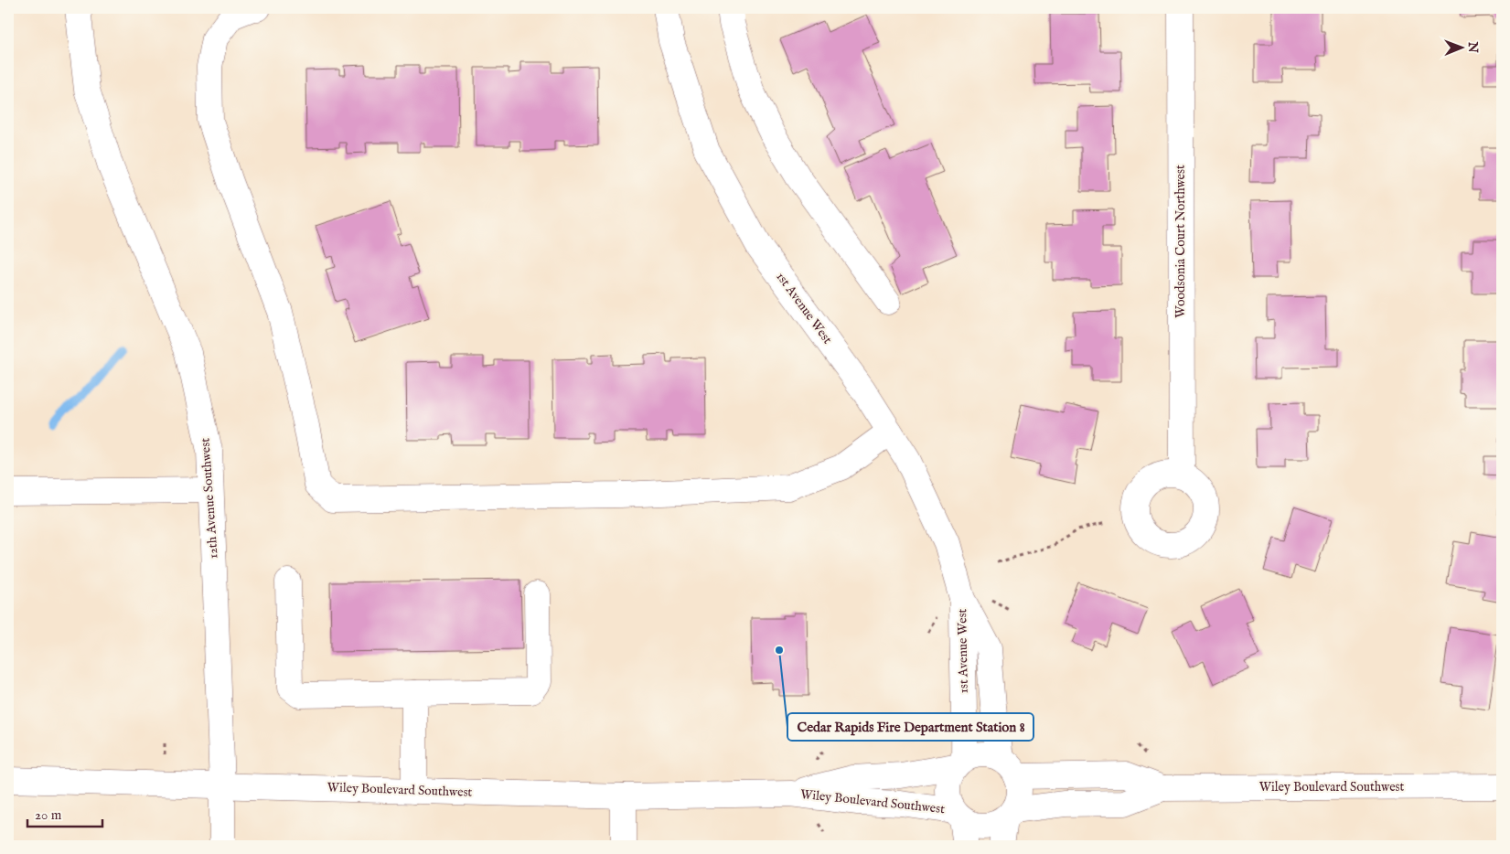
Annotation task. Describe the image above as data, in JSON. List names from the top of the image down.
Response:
{
  "streets": {
    "street": [
      "Woodsonia Court Northwest",
      "1st Avenue West",
      "12th Avenue Southwest",
      "Wiley Boulevard Southwest"
    ]
  },
  "crossings": [
    ["1st Avenue West", "Wiley Boulevard Southwest"],
    ["12th Avenue Southwest", "Wiley Boulevard Southwest"]
  ],
  "places": ["Cedar Rapids Fire Department Station 8"],
  "scale_bar": "20 m",
  "north": "right"
}
